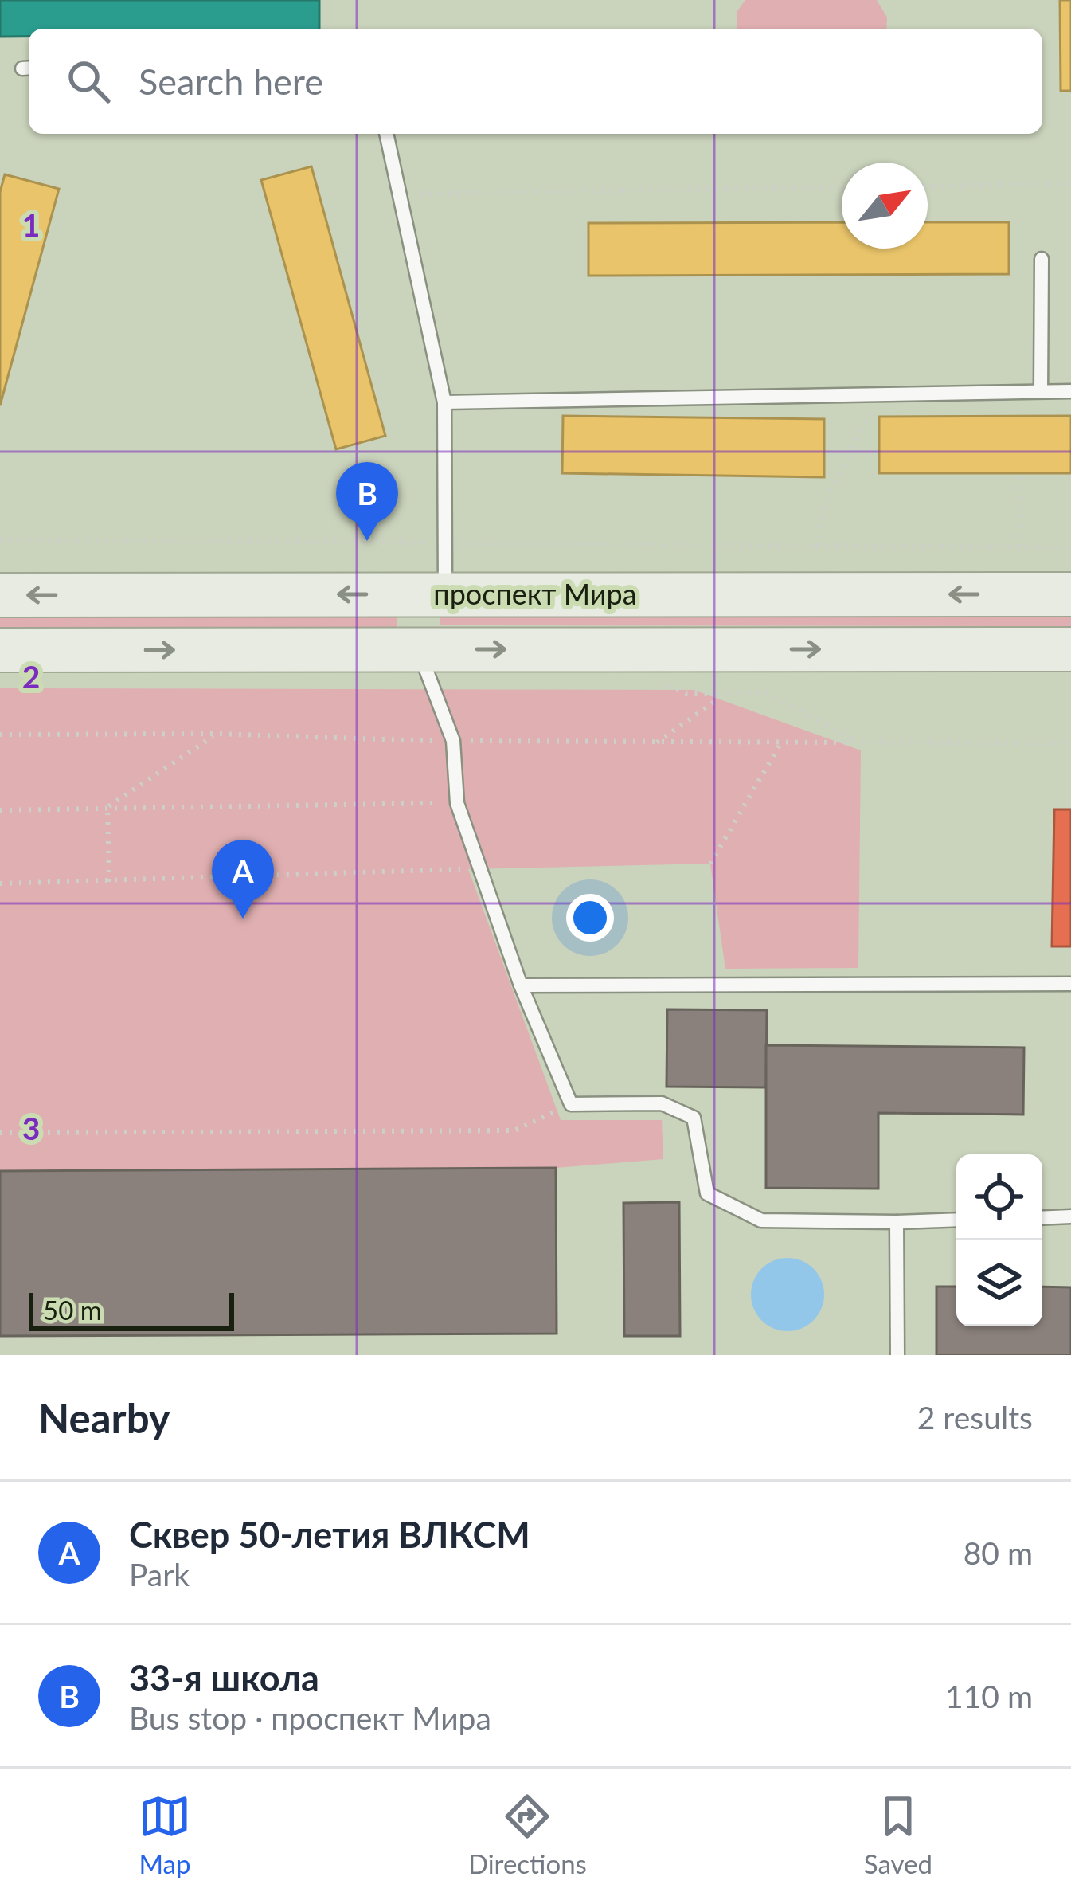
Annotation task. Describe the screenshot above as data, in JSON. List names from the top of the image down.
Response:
{
  "streets": {
    "main road": ["проспект Мира"]
  },
  "scale_bar": "50 m",
  "north": "top right",
  "page": {
    "search": "Search here",
    "pins": ["B", "A"],
    "scale": "50 m",
    "heading": ["Nearby", "2 results"],
    "list": [
      {
        "mark": "A",
        "name": "Сквер 50-летия ВЛКСМ",
        "note": "Park",
        "value": "80 m"
      },
      {
        "mark": "B",
        "name": "33-я школа",
        "note": "Bus stop · проспект Мира",
        "value": "110 m"
      }
    ],
    "nav": ["Map", "Directions", "Saved"]
  },
  "grid": {
    "rows": ["1", "2", "3"]
  }
}
